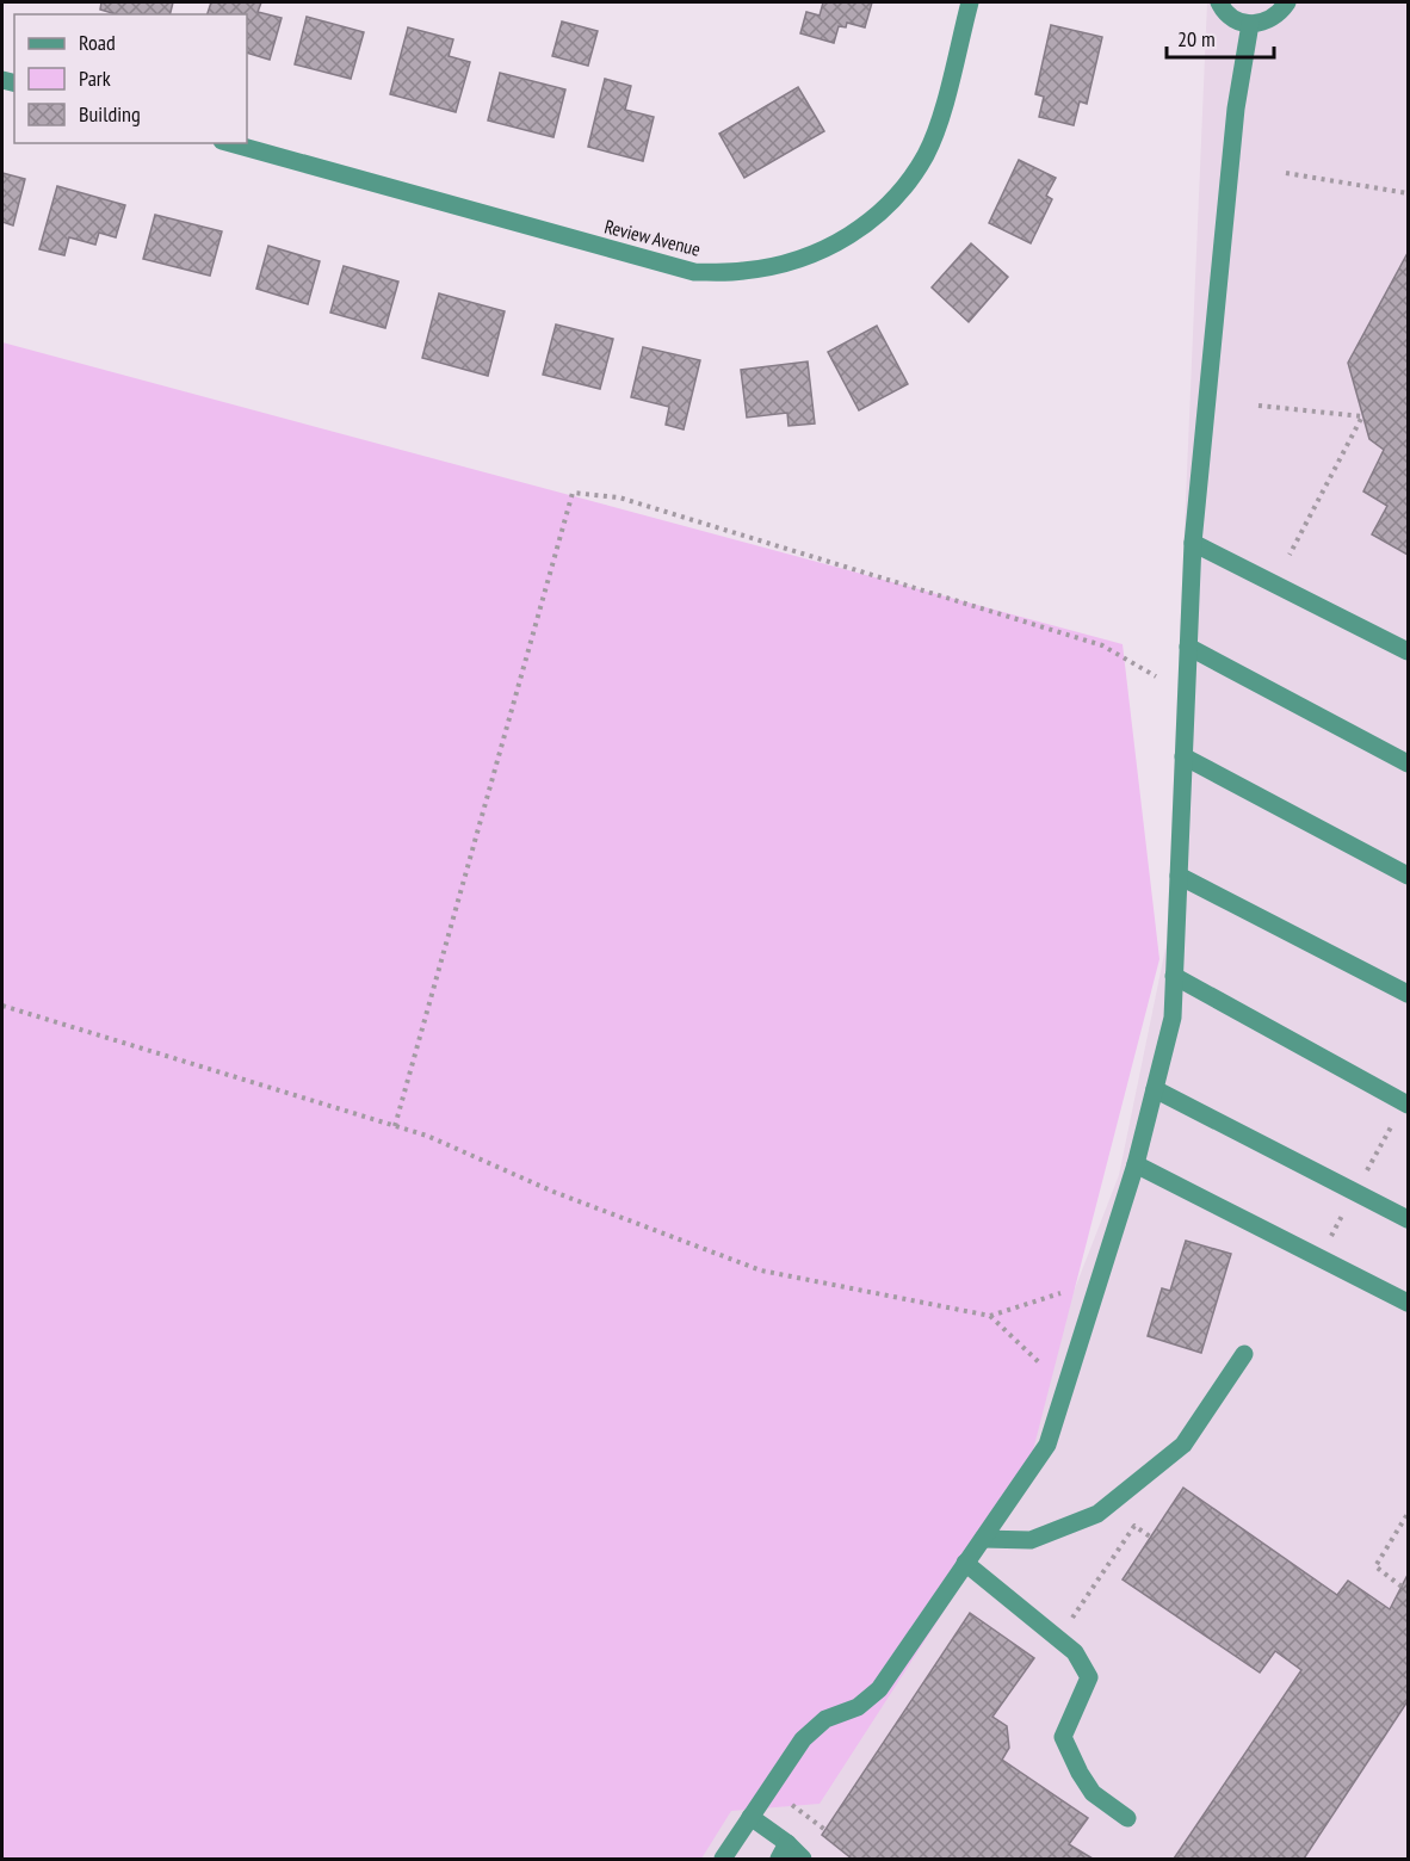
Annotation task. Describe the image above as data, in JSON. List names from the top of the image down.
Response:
{
  "streets": {
    "street": ["Review Avenue"]
  },
  "legend": ["Road", "Park", "Building"],
  "scale_bar": "20 m"
}
